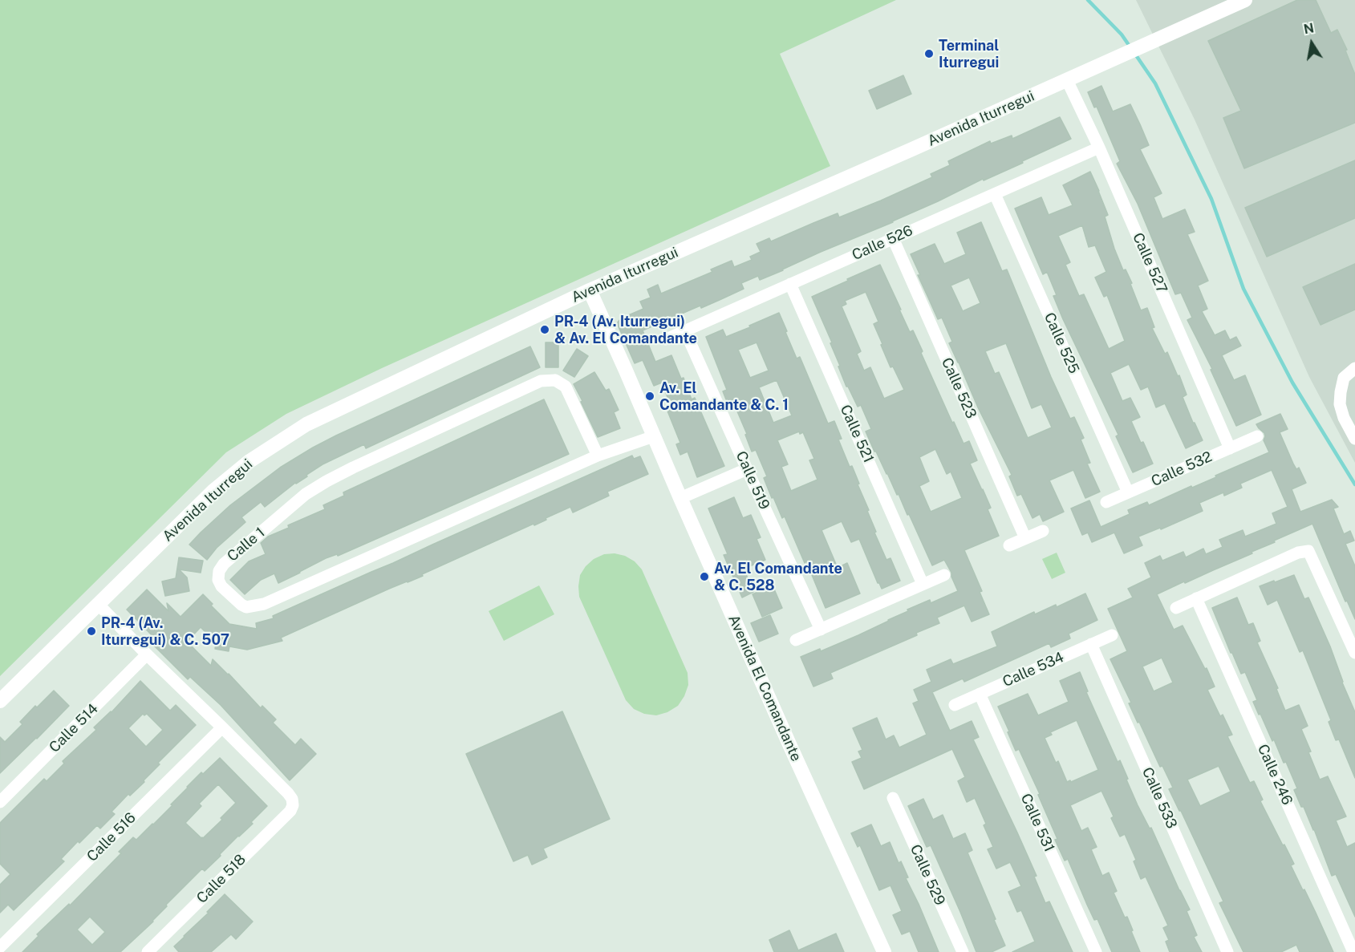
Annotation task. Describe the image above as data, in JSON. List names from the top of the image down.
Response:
{
  "streets": {
    "street": [
      "Avenida Iturregui",
      "Calle 526",
      "Calle 527",
      "Calle 525",
      "Calle 523",
      "Calle 521",
      "Calle 532",
      "Calle 519",
      "Calle 1",
      "Calle 534",
      "Avenida El Comandante",
      "Calle 514",
      "Calle 246",
      "Calle 533",
      "Calle 531",
      "Calle 516",
      "Calle 529",
      "Calle 518"
    ]
  },
  "crossings": [
    ["Avenida Iturregui", "Calle 527"],
    ["Avenida Iturregui", "Avenida El Comandante"],
    ["Calle 526", "Calle 527"],
    ["Calle 526", "Calle 525"],
    ["Calle 526", "Calle 523"],
    ["Calle 526", "Calle 521"],
    ["Calle 526", "Calle 519"],
    ["Calle 527", "Calle 532"],
    ["Calle 525", "Calle 532"],
    ["Calle 1", "Avenida El Comandante"],
    ["Calle 534", "Calle 533"],
    ["Calle 534", "Calle 531"],
    ["Calle 516", "Calle 518"]
  ],
  "places": [
    "Terminal Iturregui",
    "PR-4 (Av. Iturregui) & Av. El Comandante",
    "Av. El Comandante & C. 1",
    "Av. El Comandante & C. 528",
    "PR-4 (Av. Iturregui) & C. 507"
  ],
  "north": "top"
}
